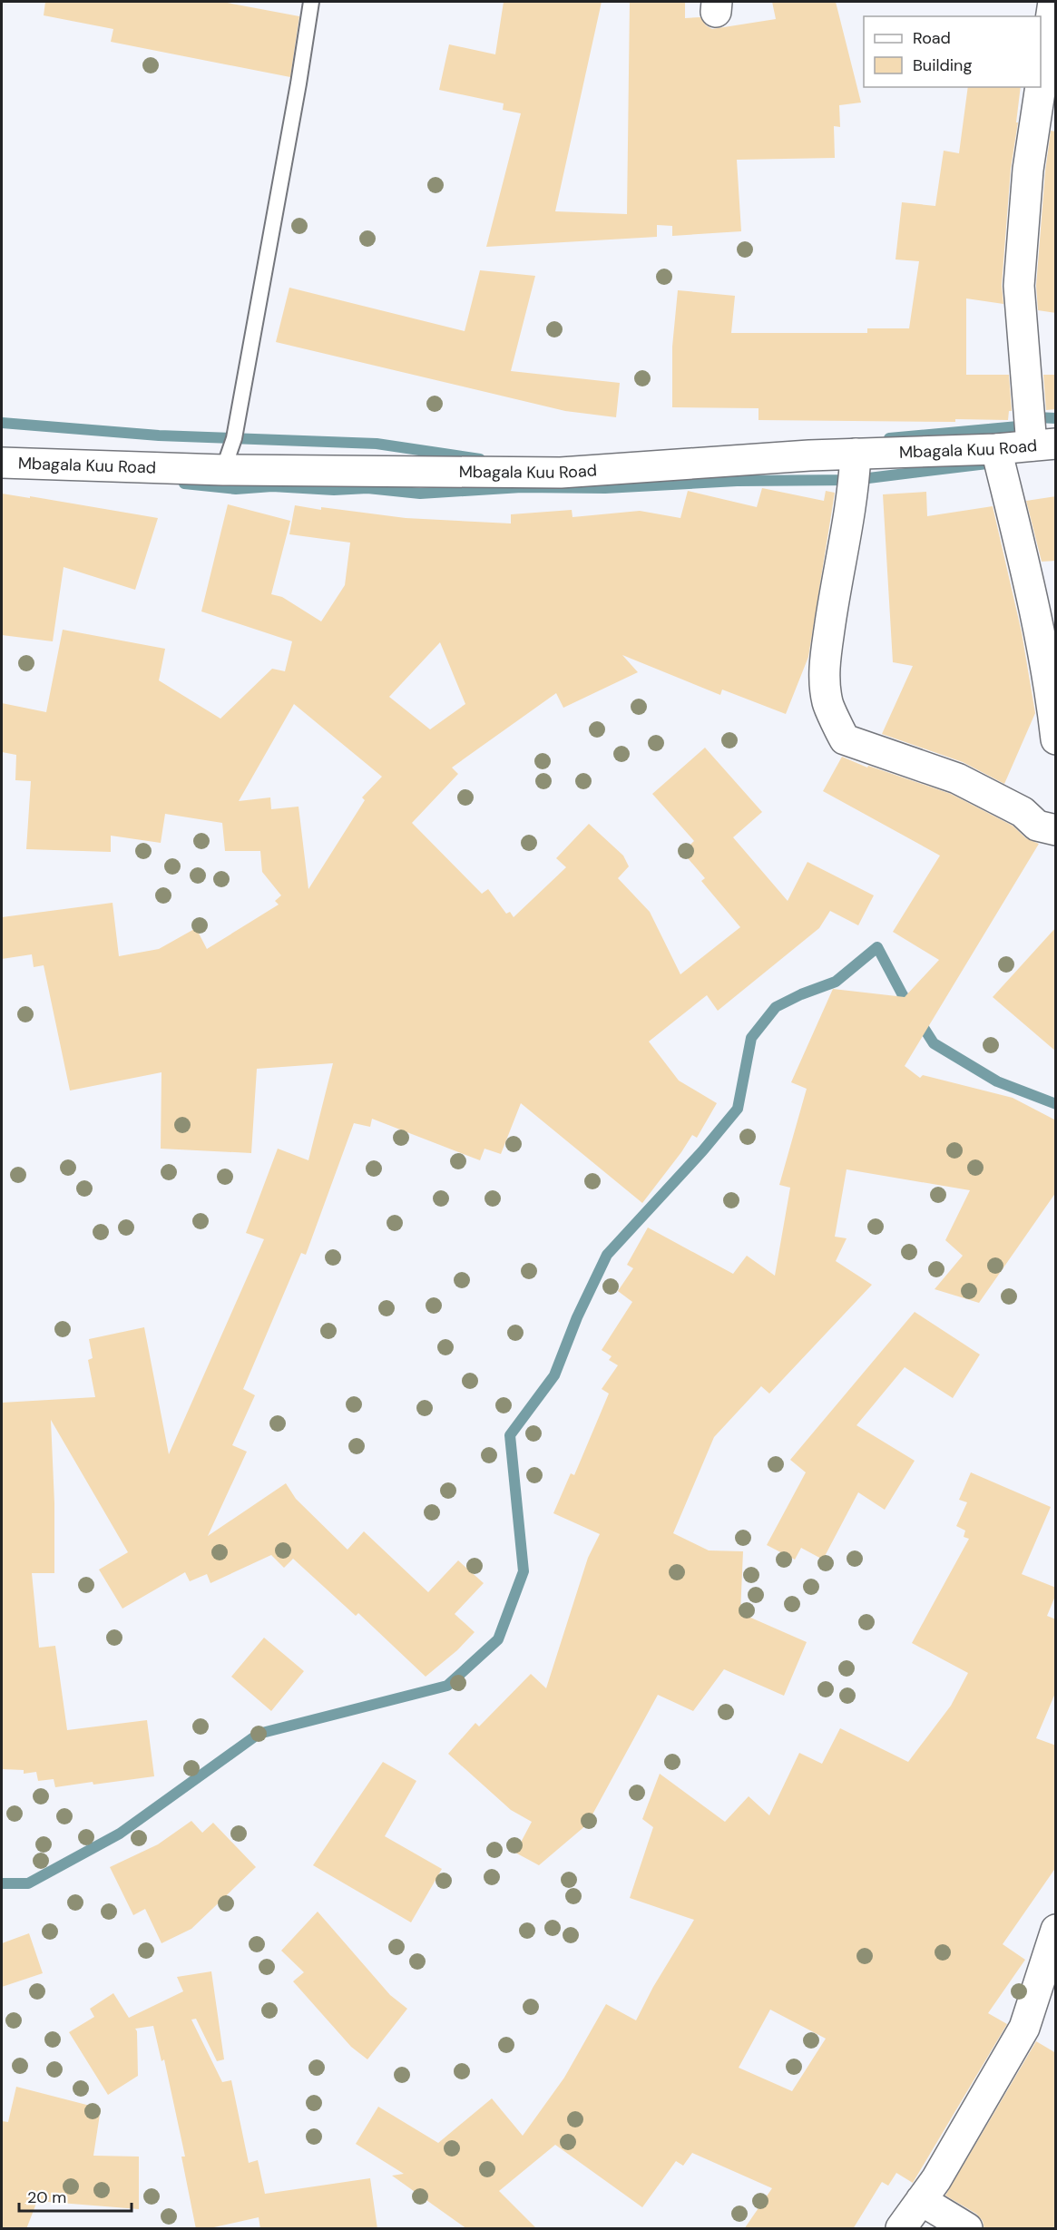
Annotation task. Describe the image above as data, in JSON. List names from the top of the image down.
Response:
{
  "streets": {
    "street": ["Mbagala Kuu Road"]
  },
  "legend": ["Road", "Building"],
  "scale_bar": "20 m"
}
